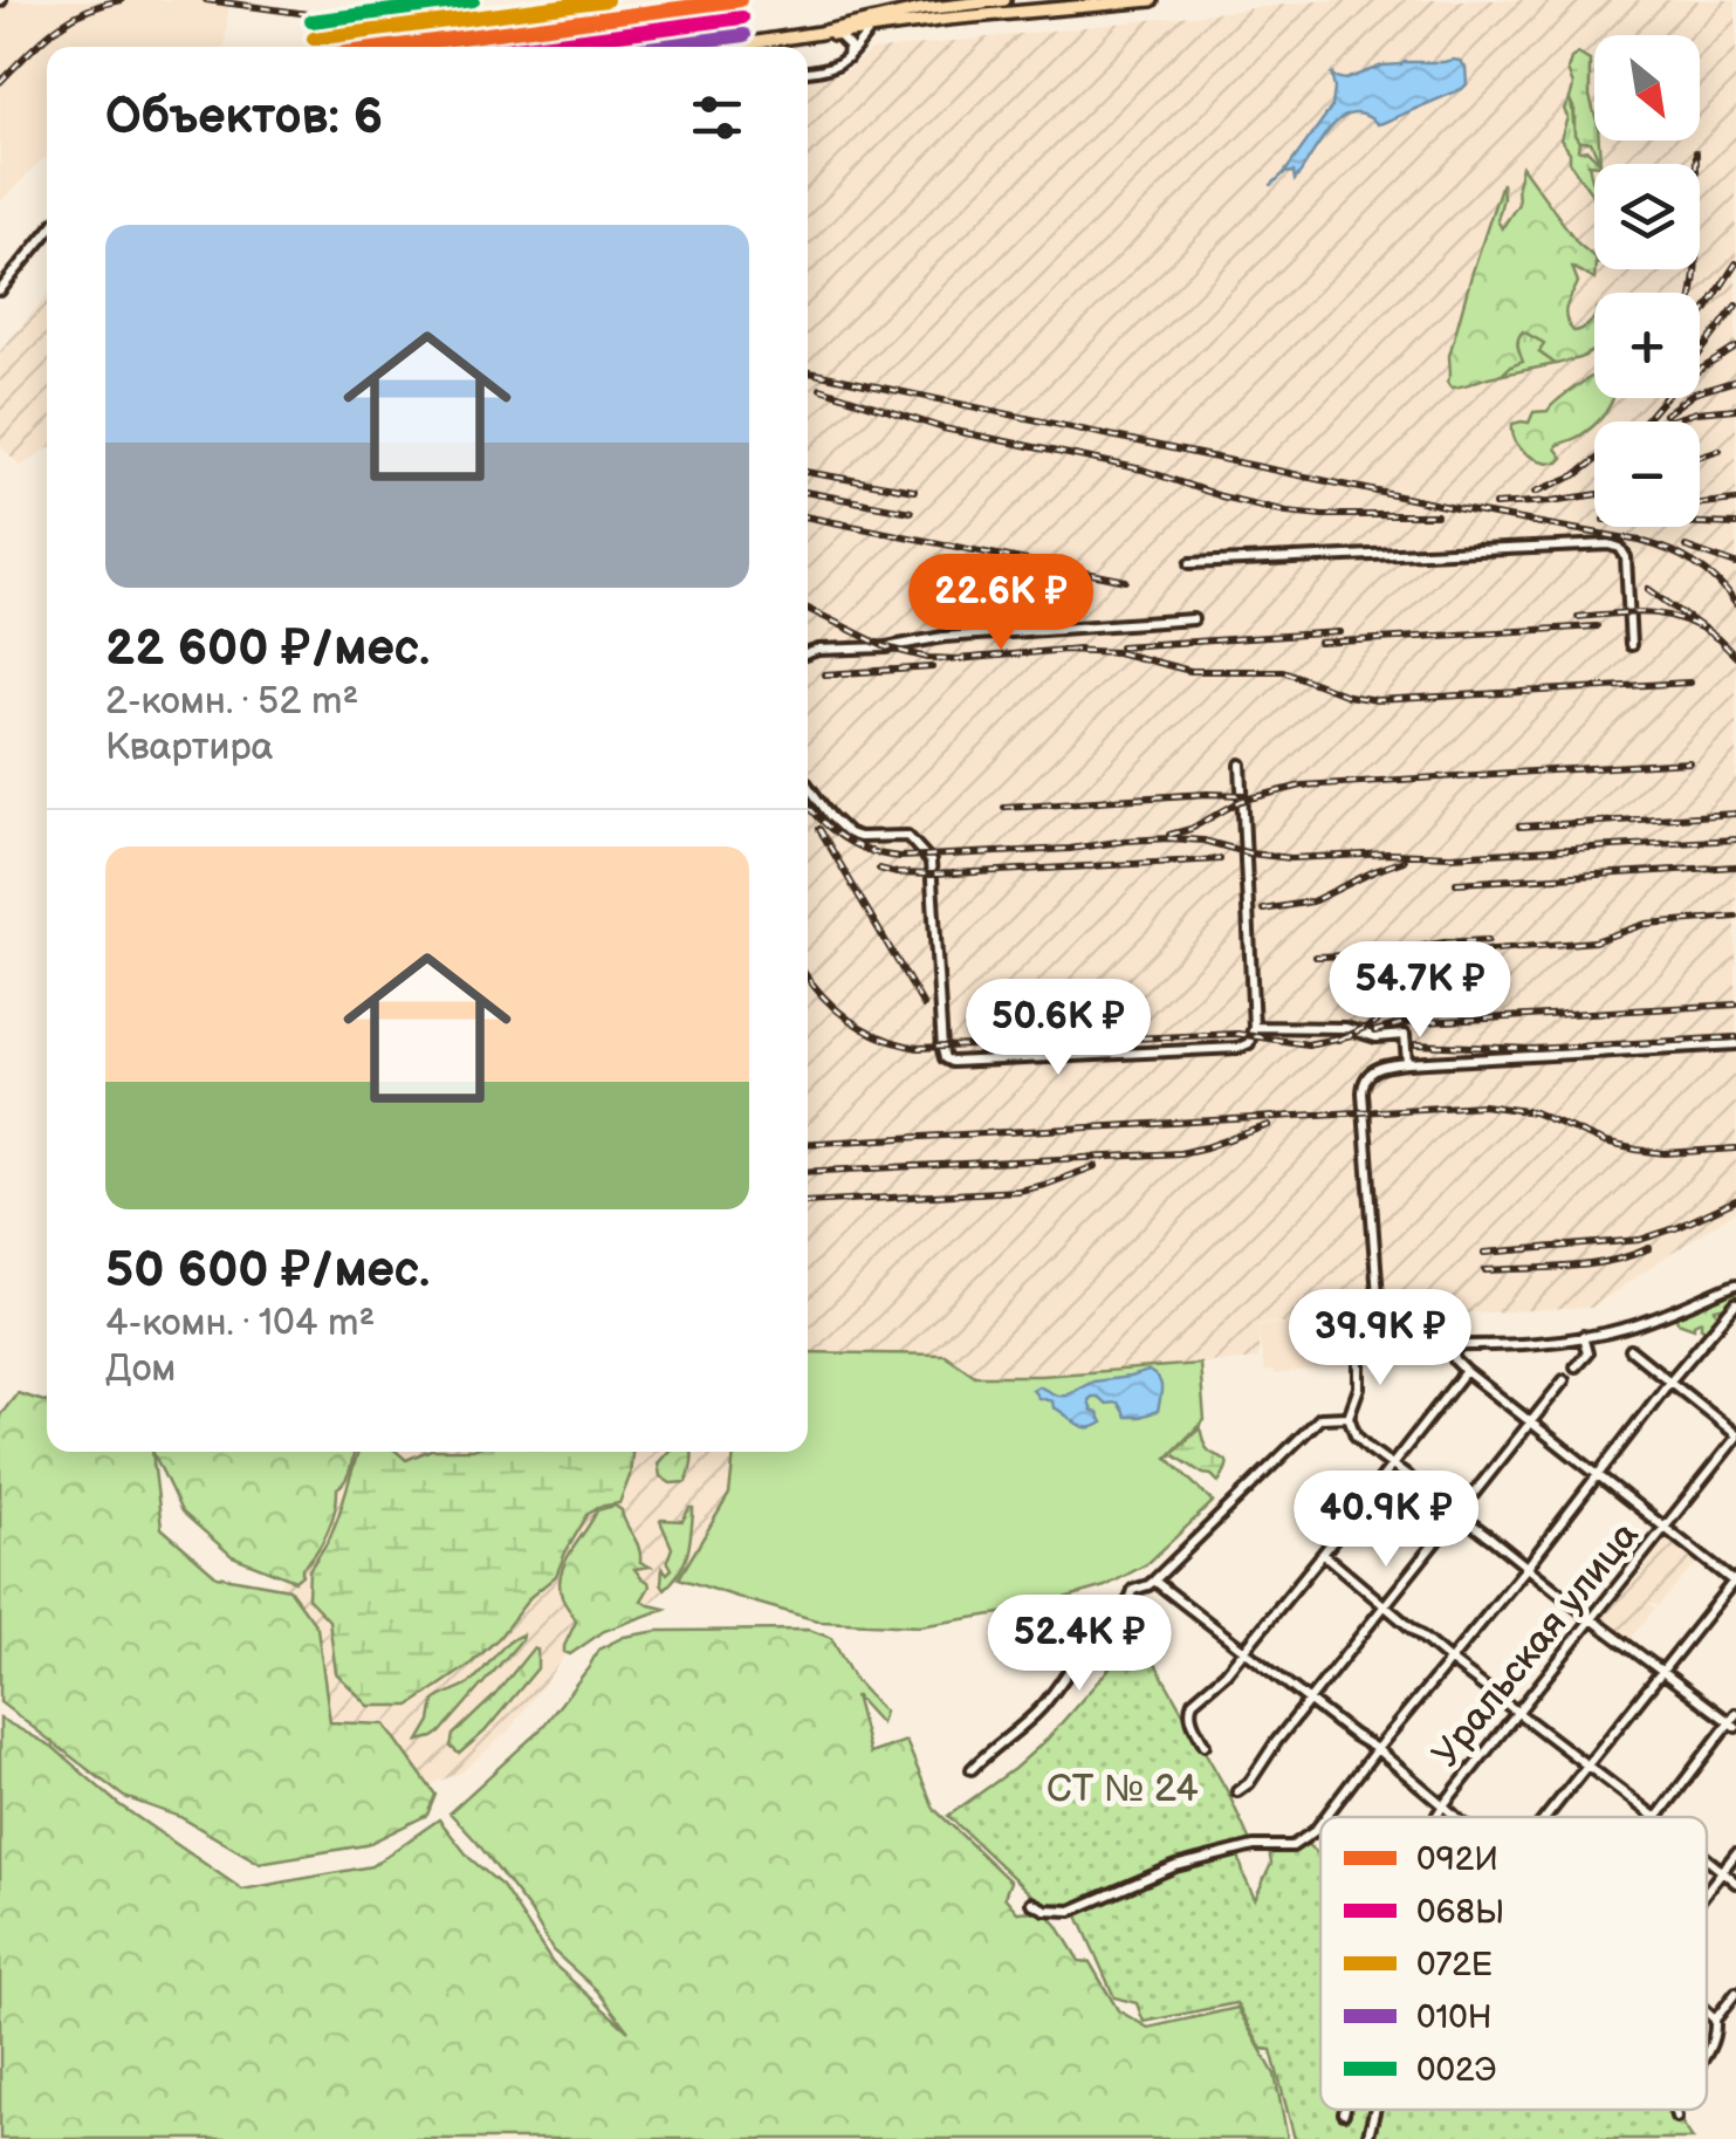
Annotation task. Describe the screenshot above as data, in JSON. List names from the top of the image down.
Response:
{
  "streets": {
    "street": ["Уральская улица"]
  },
  "parks": ["СТ № 24"],
  "lines": [
    "transit line 092И",
    "transit line 072Е",
    "transit line 002Э",
    "transit line 068Ы",
    "transit line 010Н"
  ],
  "legend": [
    "092И",
    "068Ы",
    "072Е",
    "010Н",
    "002Э"
  ],
  "north": "bottom right",
  "page": {
    "map_buttons": ["+", "−"],
    "heading": "Объектов: 6",
    "list": [
      {
        "name": "22 600 ₽/мес.",
        "note": "2-комн. · 52 m² · Квартира"
      },
      {
        "name": "50 600 ₽/мес.",
        "note": "4-комн. · 104 m² · Дом"
      }
    ],
    "price": [
      "22.6K ₽",
      "54.7K ₽",
      "50.6K ₽",
      "39.9K ₽",
      "40.9K ₽",
      "52.4K ₽"
    ]
  }
}
